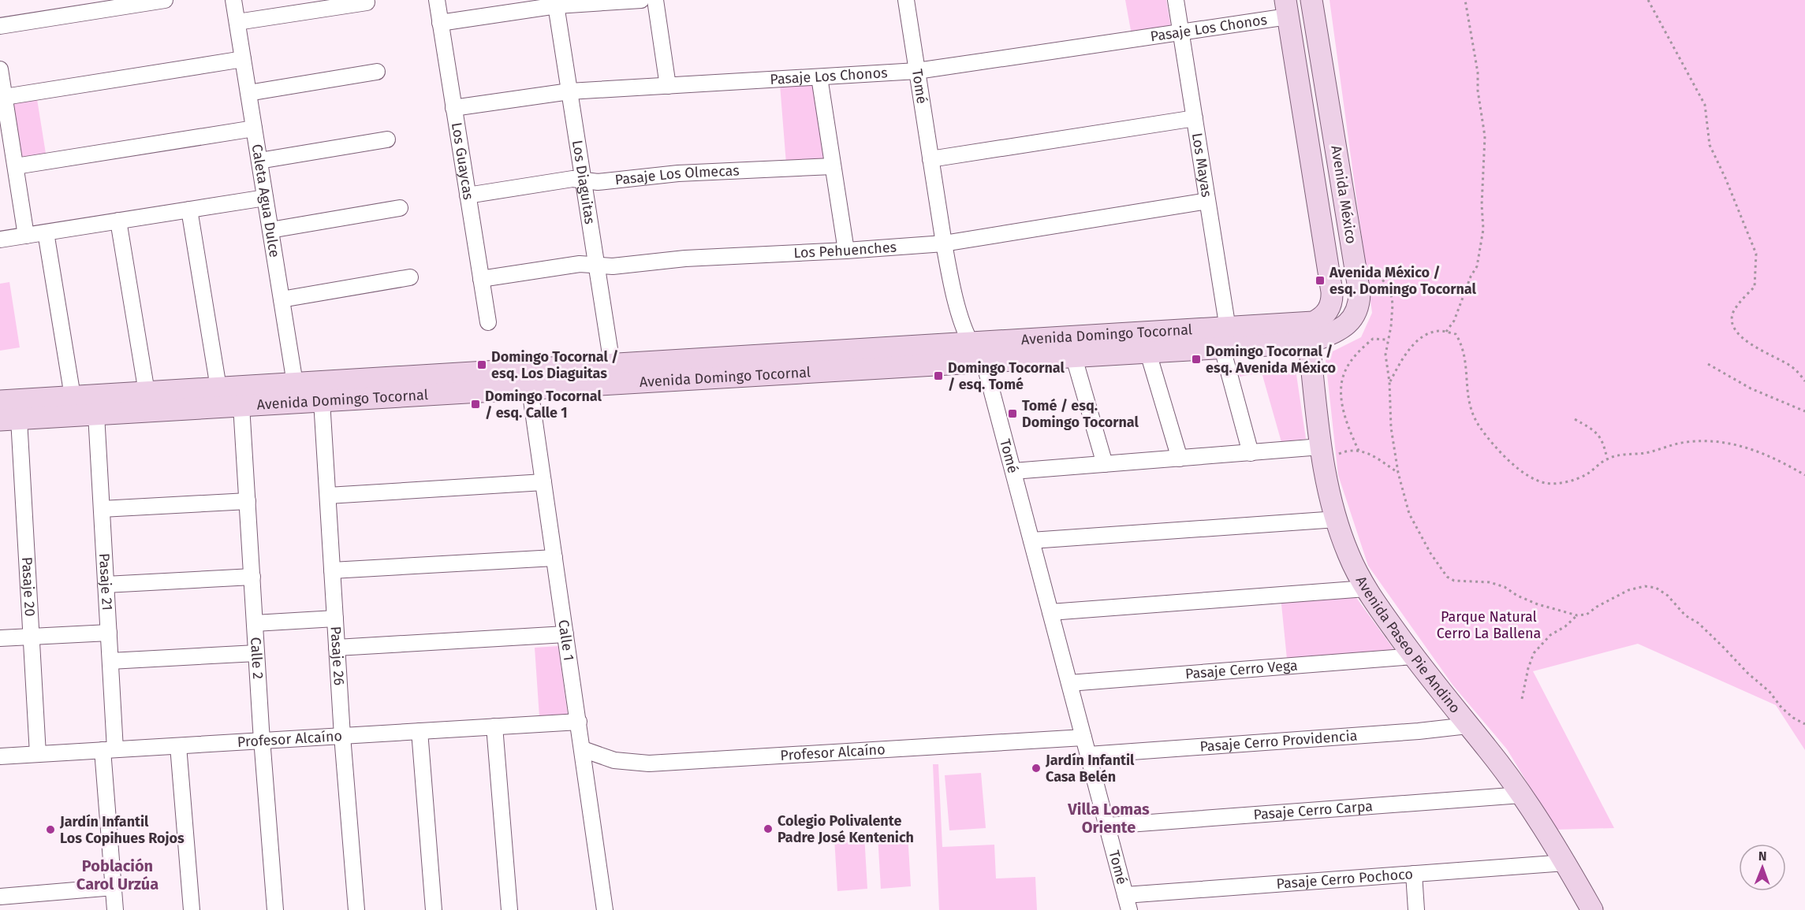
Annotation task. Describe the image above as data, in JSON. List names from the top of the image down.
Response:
{
  "streets": {
    "main road": ["Avenida México", "Avenida Domingo Tocornal", "Avenida Paseo Pie Andino"],
    "street": [
      "Pasaje Los Chonos",
      "Tomé",
      "Los Guaycas",
      "Los Mayas",
      "Pasaje Los Olmecas",
      "Los Diaguitas",
      "Caleta Agua Dulce",
      "Los Pehuenches",
      "Pasaje 21",
      "Pasaje 20",
      "Calle 1",
      "Pasaje 26",
      "Calle 2",
      "Pasaje Cerro Vega",
      "Profesor Alcaíno",
      "Pasaje Cerro Providencia",
      "Pasaje Cerro Carpa",
      "Pasaje Cerro Pochoco"
    ]
  },
  "crossings": [
    ["Pasaje Los Chonos", "Tomé"],
    ["Pasaje Los Chonos", "Los Guaycas"],
    ["Pasaje Los Chonos", "Los Mayas"],
    ["Pasaje Los Chonos", "Los Diaguitas"],
    ["Pasaje Los Chonos", "Avenida México"],
    ["Tomé", "Los Pehuenches"],
    ["Tomé", "Avenida Domingo Tocornal"],
    ["Tomé", "Pasaje Cerro Vega"],
    ["Tomé", "Profesor Alcaíno"],
    ["Tomé", "Pasaje Cerro Providencia"],
    ["Tomé", "Pasaje Cerro Carpa"],
    ["Tomé", "Pasaje Cerro Pochoco"],
    ["Los Guaycas", "Pasaje Los Olmecas"],
    ["Los Guaycas", "Los Pehuenches"],
    ["Los Mayas", "Los Pehuenches"],
    ["Los Mayas", "Avenida Domingo Tocornal"],
    ["Pasaje Los Olmecas", "Los Diaguitas"],
    ["Los Diaguitas", "Los Pehuenches"],
    ["Los Diaguitas", "Avenida Domingo Tocornal"],
    ["Avenida México", "Avenida Domingo Tocornal"],
    ["Avenida México", "Avenida Paseo Pie Andino"],
    ["Caleta Agua Dulce", "Avenida Domingo Tocornal"],
    ["Avenida Domingo Tocornal", "Pasaje 21"],
    ["Avenida Domingo Tocornal", "Pasaje 20"],
    ["Avenida Domingo Tocornal", "Calle 1"],
    ["Avenida Domingo Tocornal", "Avenida Paseo Pie Andino"],
    ["Avenida Domingo Tocornal", "Pasaje 26"],
    ["Avenida Domingo Tocornal", "Calle 2"],
    ["Pasaje 21", "Profesor Alcaíno"],
    ["Pasaje 20", "Profesor Alcaíno"],
    ["Calle 1", "Profesor Alcaíno"],
    ["Avenida Paseo Pie Andino", "Pasaje Cerro Vega"],
    ["Avenida Paseo Pie Andino", "Pasaje Cerro Providencia"],
    ["Avenida Paseo Pie Andino", "Pasaje Cerro Carpa"],
    ["Avenida Paseo Pie Andino", "Pasaje Cerro Pochoco"],
    ["Pasaje 26", "Profesor Alcaíno"],
    ["Calle 2", "Profesor Alcaíno"]
  ],
  "districts": ["Villa Lomas Oriente", "Población Carol Urzúa"],
  "parks": ["Parque Natural Cerro La Ballena"],
  "places": {
    "transit": [
      "Avenida México / esq. Domingo Tocornal",
      "Domingo Tocornal / esq. Avenida México",
      "Domingo Tocornal / esq. Los Diaguitas",
      "Domingo Tocornal / esq. Tomé",
      "Domingo Tocornal / esq. Calle 1",
      "Tomé / esq. Domingo Tocornal"
    ],
    "other": ["Jardín Infantil Casa Belén", "Colegio Polivalente Padre José Kentenich", "Jardín Infantil Los Copihues Rojos"]
  },
  "north": "top"
}
